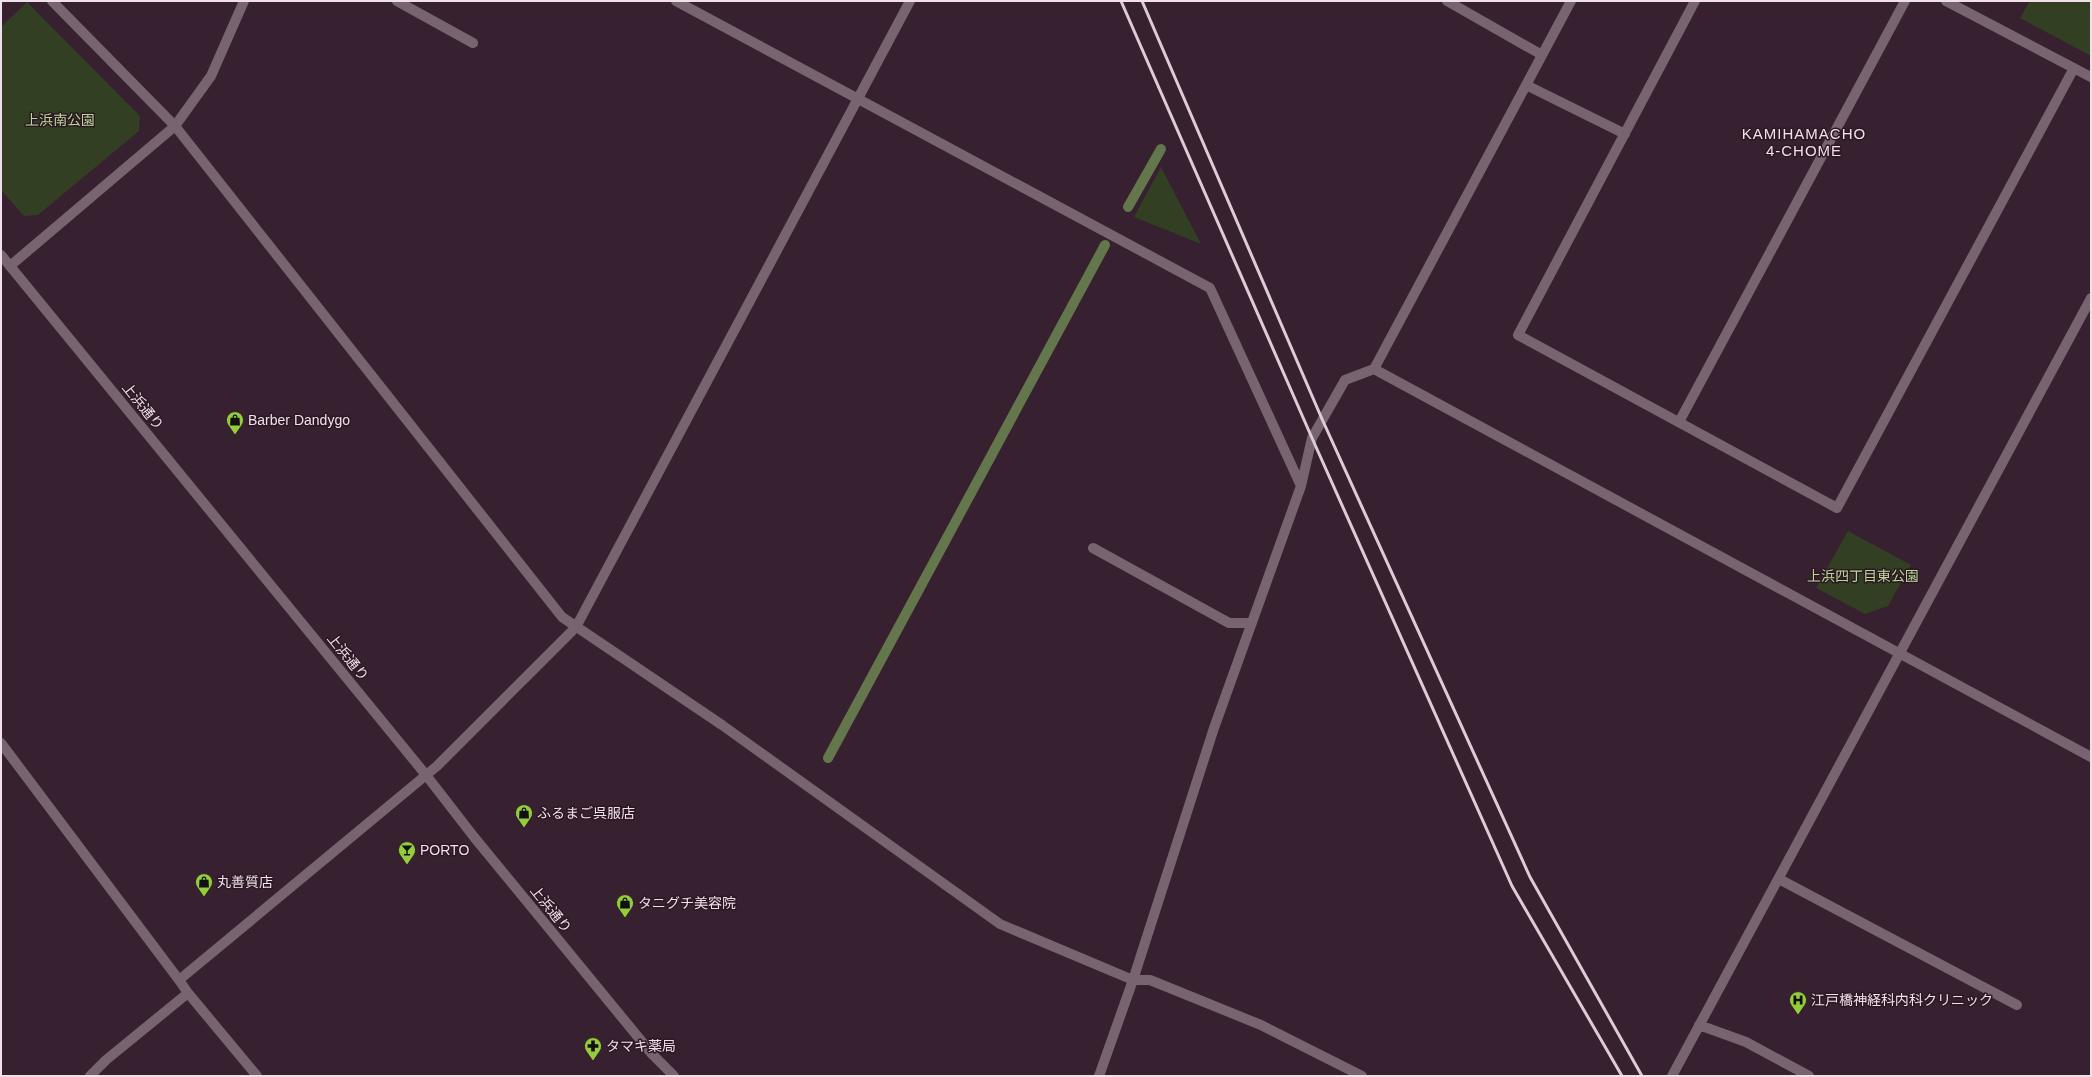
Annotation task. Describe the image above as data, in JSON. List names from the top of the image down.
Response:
{
  "streets": {
    "street": ["上浜通り"]
  },
  "districts": ["KAMIHAMACHO 4-CHOME"],
  "parks": ["上浜南公園", "上浜四丁目東公園"],
  "places": {
    "shop": [
      "Barber Dandygo",
      "ふるまご呉服店",
      "丸善質店",
      "タニグチ美容院"
    ],
    "bar": ["PORTO"],
    "hospital": ["江戸橋神経科内科クリニック"],
    "pharmacy": ["タマキ薬局"]
  }
}
